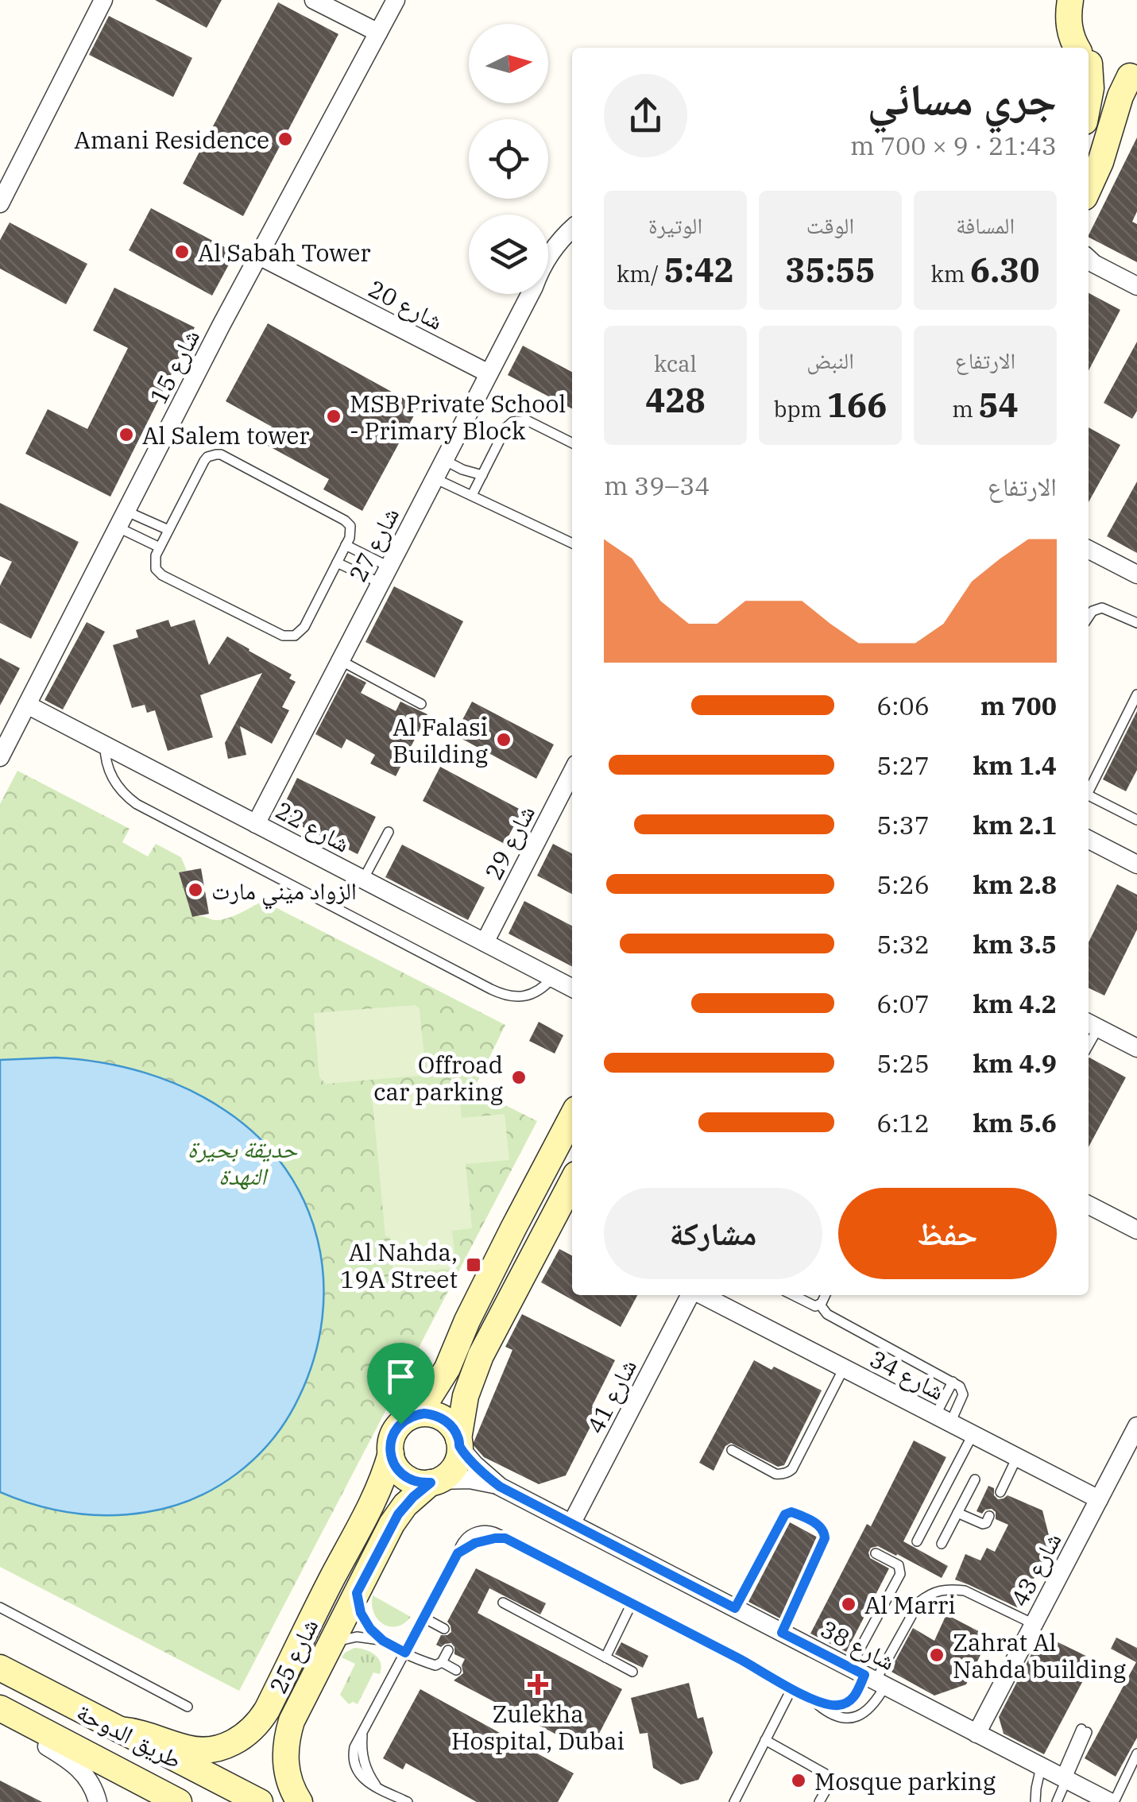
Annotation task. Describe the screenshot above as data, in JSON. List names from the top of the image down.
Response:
{
  "streets": {
    "street": [
      "شارع 20",
      "شارع 15",
      "شارع 27",
      "شارع 22",
      "شارع 29",
      "شارع 34",
      "شارع 41",
      "شارع 43",
      "شارع 38",
      "شارع 25",
      "طريق الدوحة"
    ]
  },
  "crossings": [
    ["شارع 20", "شارع 15"],
    ["شارع 20", "شارع 27"],
    ["شارع 15", "شارع 22"],
    ["شارع 27", "شارع 22"],
    ["شارع 22", "شارع 29"],
    ["شارع 34", "شارع 43"],
    ["شارع 41", "شارع 38"],
    ["شارع 43", "شارع 38"],
    ["شارع 38", "شارع 25"],
    ["شارع 25", "طريق الدوحة"]
  ],
  "parks": ["حديقة بحيرة النهدة"],
  "places": {
    "other": [
      "Amani Residence",
      "Al Sabah Tower",
      "MSB Private School - Primary Block",
      "Al Salem tower",
      "Al Falasi Building",
      "الزواد ميني مارت",
      "Offroad car parking",
      "Al Marri",
      "Zahrat Al Nahda building",
      "Mosque parking"
    ],
    "transit": ["Al Nahda, 19A Street"],
    "health": ["Zulekha Hospital, Dubai"]
  },
  "north": "right",
  "page": {
    "heading": ["جري مسائي", "21:43 · 9 × 700 m"],
    "stats": [
      ["المسافة", "6.30 km"],
      ["الوقت", "35:55"],
      ["الوتيرة", "5:42 /km"],
      ["الارتفاع", "54 m"],
      ["النبض", "166 bpm"],
      ["kcal", "428"]
    ],
    "chart": ["الارتفاع", "34–39 m"],
    "list": [
      {
        "name": "700 m",
        "note": "6:06"
      },
      {
        "name": "1.4 km",
        "note": "5:27"
      },
      {
        "name": "2.1 km",
        "note": "5:37"
      },
      {
        "name": "2.8 km",
        "note": "5:26"
      },
      {
        "name": "3.5 km",
        "note": "5:32"
      },
      {
        "name": "4.2 km",
        "note": "6:07"
      },
      {
        "name": "4.9 km",
        "note": "5:25"
      },
      {
        "name": "5.6 km",
        "note": "6:12"
      }
    ],
    "buttons": ["حفظ", "مشاركة"]
  }
}
